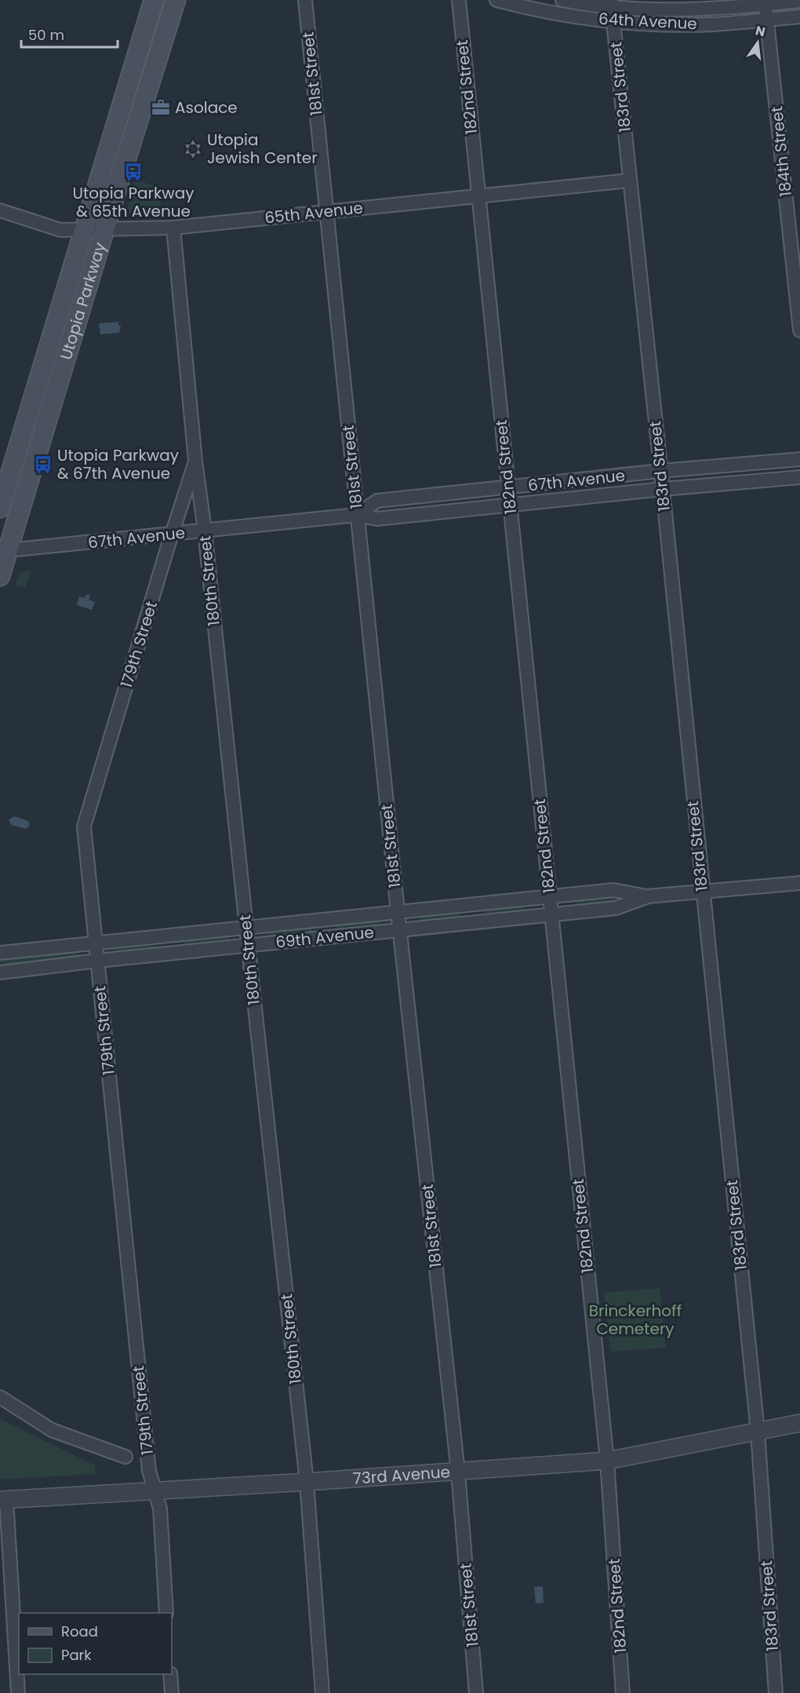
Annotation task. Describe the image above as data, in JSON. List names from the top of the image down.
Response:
{
  "streets": {
    "main road": ["Utopia Parkway"],
    "street": [
      "64th Avenue",
      "181st Street",
      "182nd Street",
      "183rd Street",
      "184th Street",
      "65th Avenue",
      "67th Avenue",
      "180th Street",
      "179th Street",
      "69th Avenue",
      "73rd Avenue"
    ]
  },
  "crossings": [
    ["64th Avenue", "183rd Street"],
    ["64th Avenue", "184th Street"],
    ["181st Street", "65th Avenue"],
    ["181st Street", "67th Avenue"],
    ["181st Street", "69th Avenue"],
    ["181st Street", "73rd Avenue"],
    ["182nd Street", "65th Avenue"],
    ["182nd Street", "67th Avenue"],
    ["182nd Street", "69th Avenue"],
    ["182nd Street", "73rd Avenue"],
    ["183rd Street", "65th Avenue"],
    ["183rd Street", "67th Avenue"],
    ["183rd Street", "69th Avenue"],
    ["183rd Street", "73rd Avenue"],
    ["65th Avenue", "Utopia Parkway"],
    ["65th Avenue", "180th Street"],
    ["Utopia Parkway", "67th Avenue"],
    ["67th Avenue", "180th Street"],
    ["67th Avenue", "179th Street"],
    ["180th Street", "179th Street"],
    ["180th Street", "69th Avenue"],
    ["180th Street", "73rd Avenue"],
    ["179th Street", "69th Avenue"],
    ["179th Street", "73rd Avenue"]
  ],
  "parks": ["Brinckerhoff Cemetery"],
  "places": {
    "office": ["Asolace"],
    "synagogue": ["Utopia Jewish Center"],
    "bus stop": ["Utopia Parkway & 65th Avenue", "Utopia Parkway & 67th Avenue"]
  },
  "legend": ["Road", "Park"],
  "scale_bar": "50 m",
  "north": "top"
}
